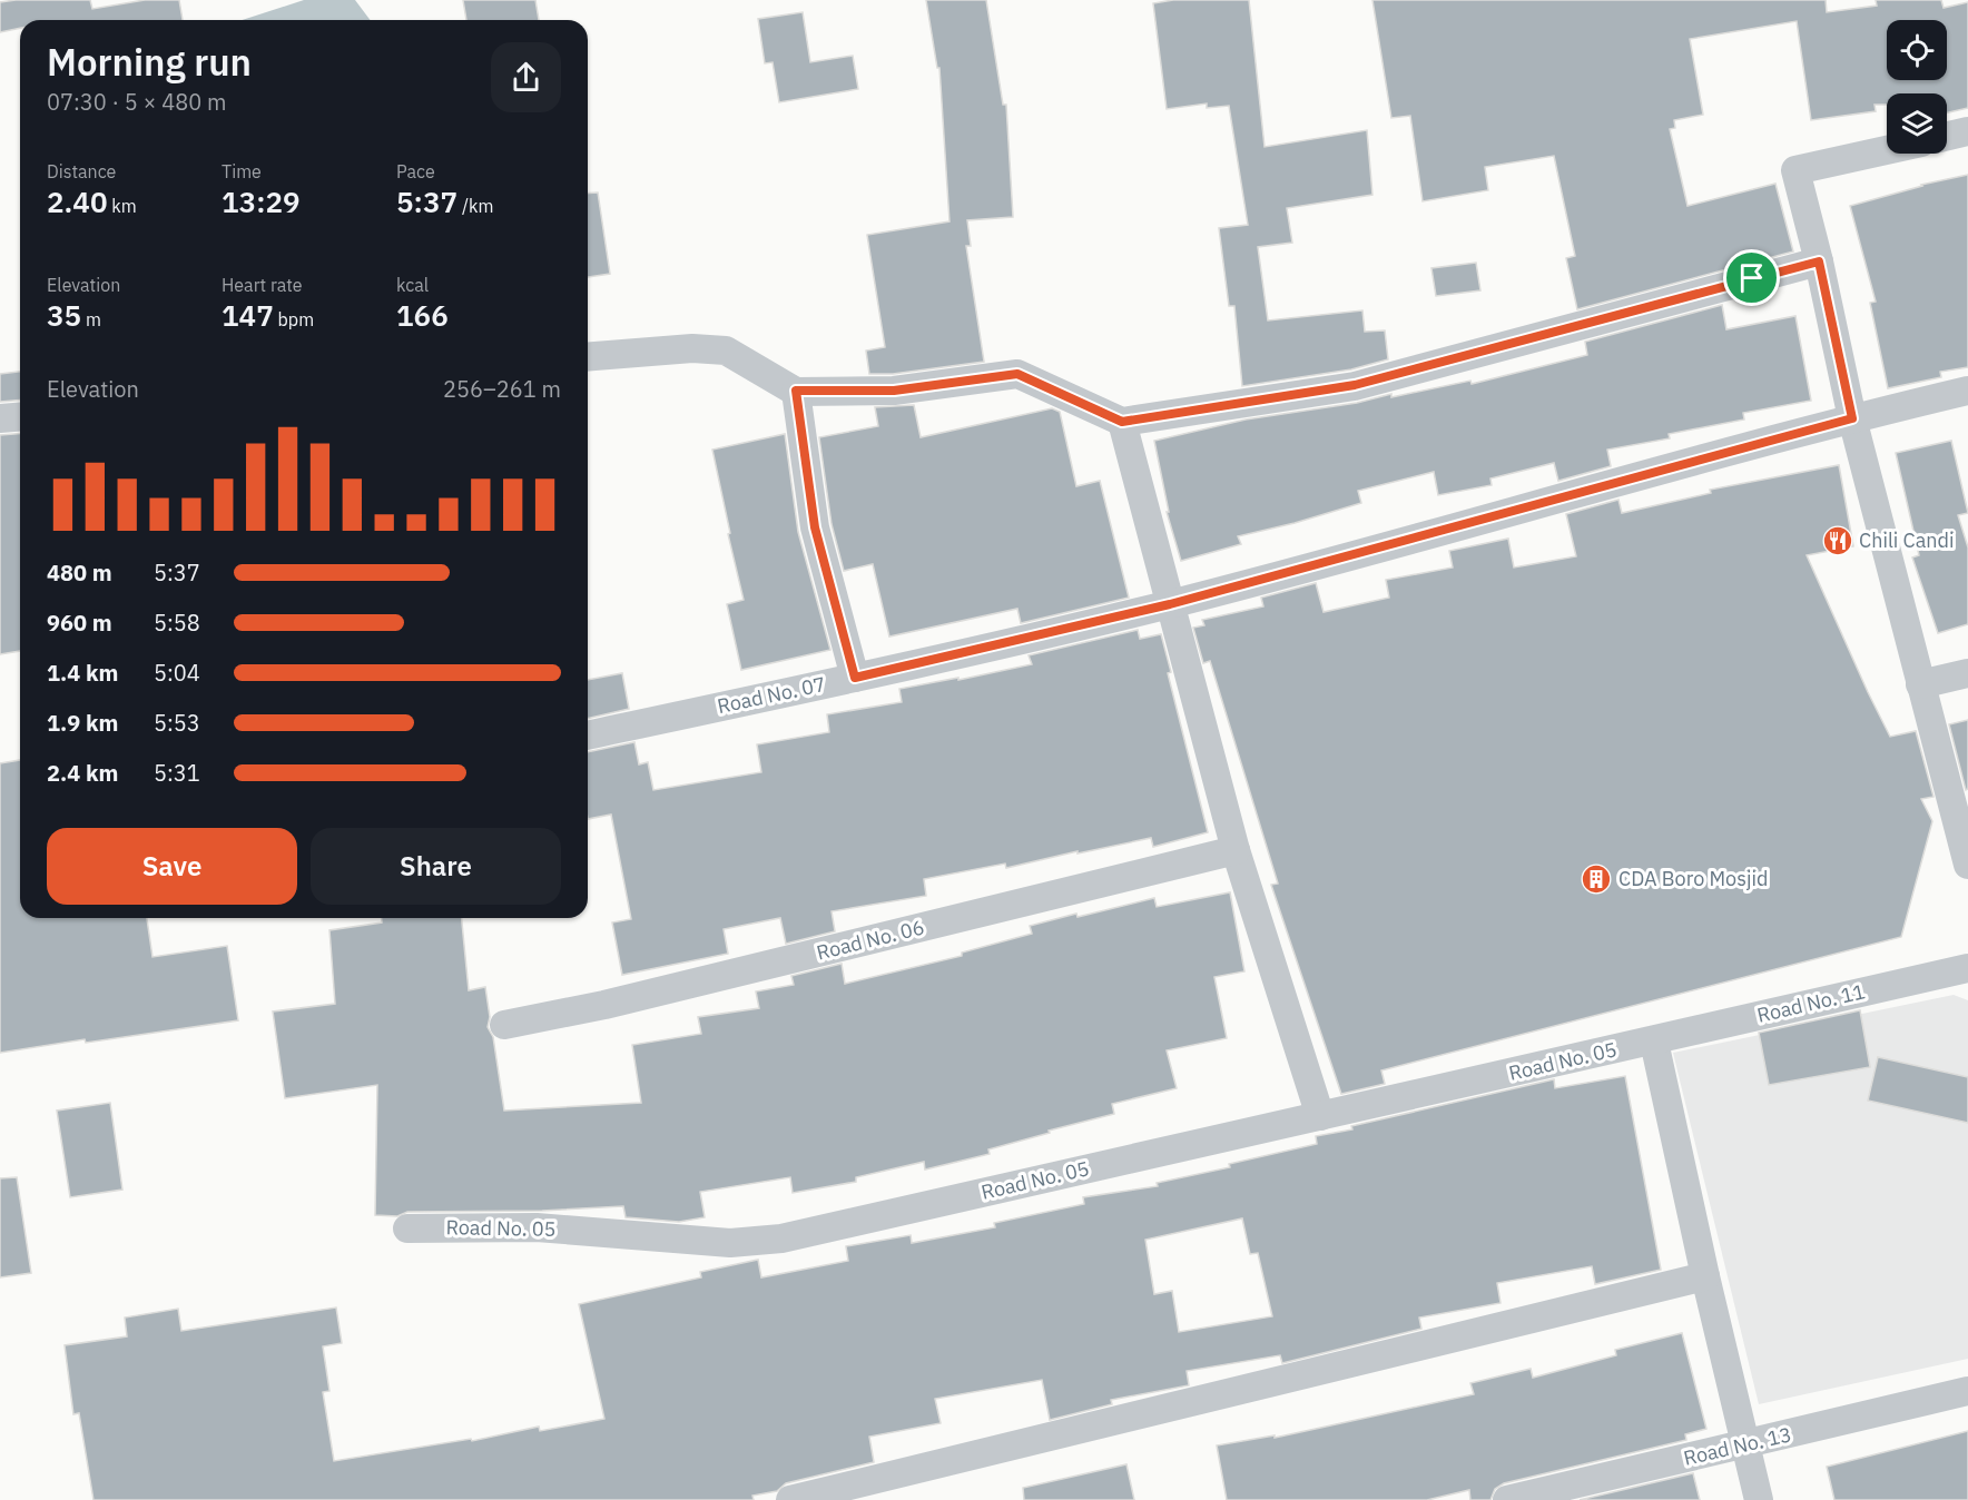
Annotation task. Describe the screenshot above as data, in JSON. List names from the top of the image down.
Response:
{
  "streets": {
    "street": [
      "Road No. 07",
      "Road No. 06",
      "Road No. 11",
      "Road No. 05",
      "Road No. 13"
    ]
  },
  "crossings": [
    ["Road No. 11", "Road No. 05"]
  ],
  "places": {
    "restaurant": ["Chili Candi"],
    "building": ["CDA Boro Mosjid"]
  },
  "page": {
    "heading": ["Morning run", "07:30 · 5 × 480 m"],
    "stats": [
      ["Distance", "2.40 km"],
      ["Time", "13:29"],
      ["Pace", "5:37 /km"],
      ["Elevation", "35 m"],
      ["Heart rate", "147 bpm"],
      ["kcal", "166"]
    ],
    "chart": ["Elevation", "256–261 m"],
    "list": [
      {
        "name": "480 m",
        "note": "5:37"
      },
      {
        "name": "960 m",
        "note": "5:58"
      },
      {
        "name": "1.4 km",
        "note": "5:04"
      },
      {
        "name": "1.9 km",
        "note": "5:53"
      },
      {
        "name": "2.4 km",
        "note": "5:31"
      }
    ],
    "buttons": ["Save", "Share"]
  }
}
